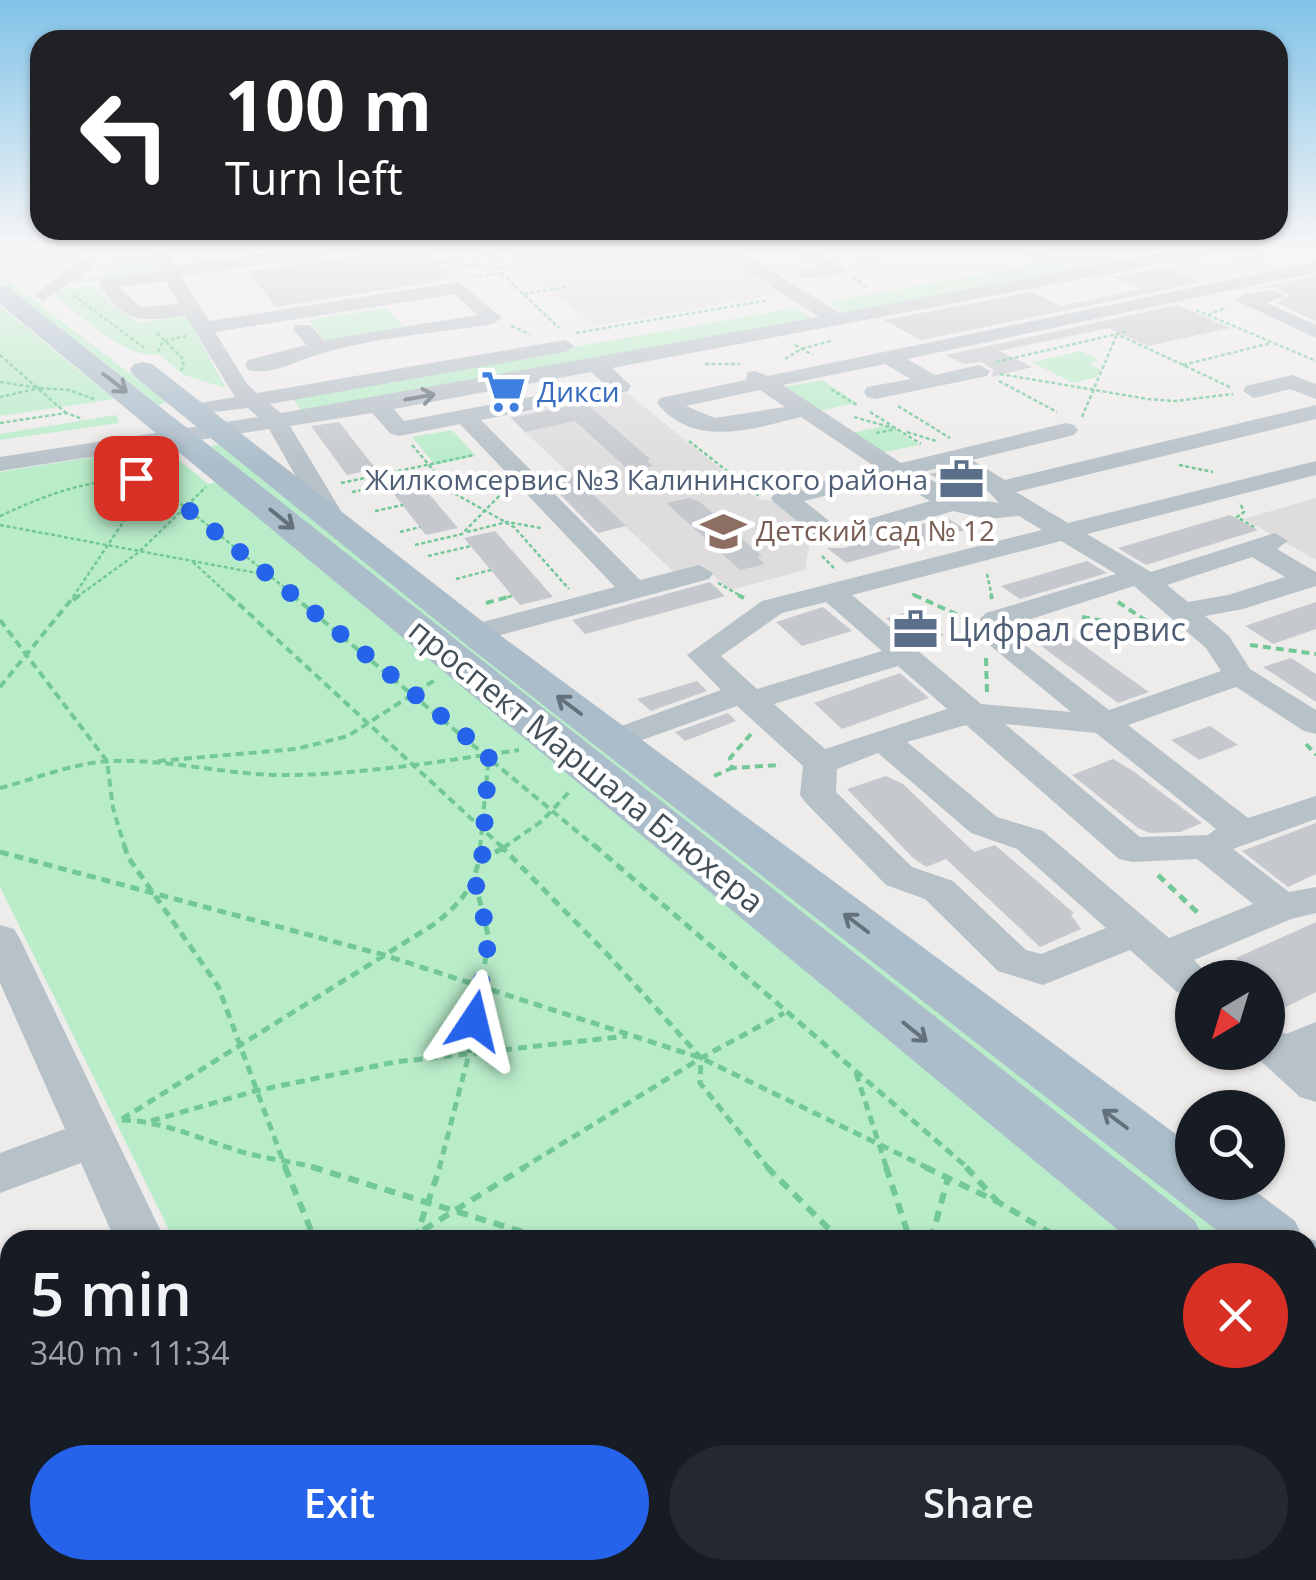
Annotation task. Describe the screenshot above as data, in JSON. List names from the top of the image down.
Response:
{
  "streets": {
    "main road": ["проспект Маршала Блюхера"]
  },
  "places": {
    "supermarket": ["Дикси"],
    "office": ["Жилкомсервис №3 Калининского района", "Цифрал сервис"],
    "school or university": ["Детский сад № 12"]
  },
  "north": "bottom left",
  "page": {
    "turn": ["100 m", "Turn left"],
    "heading": ["5 min", "340 m · 11:34"],
    "buttons": ["Exit", "Share"]
  }
}
